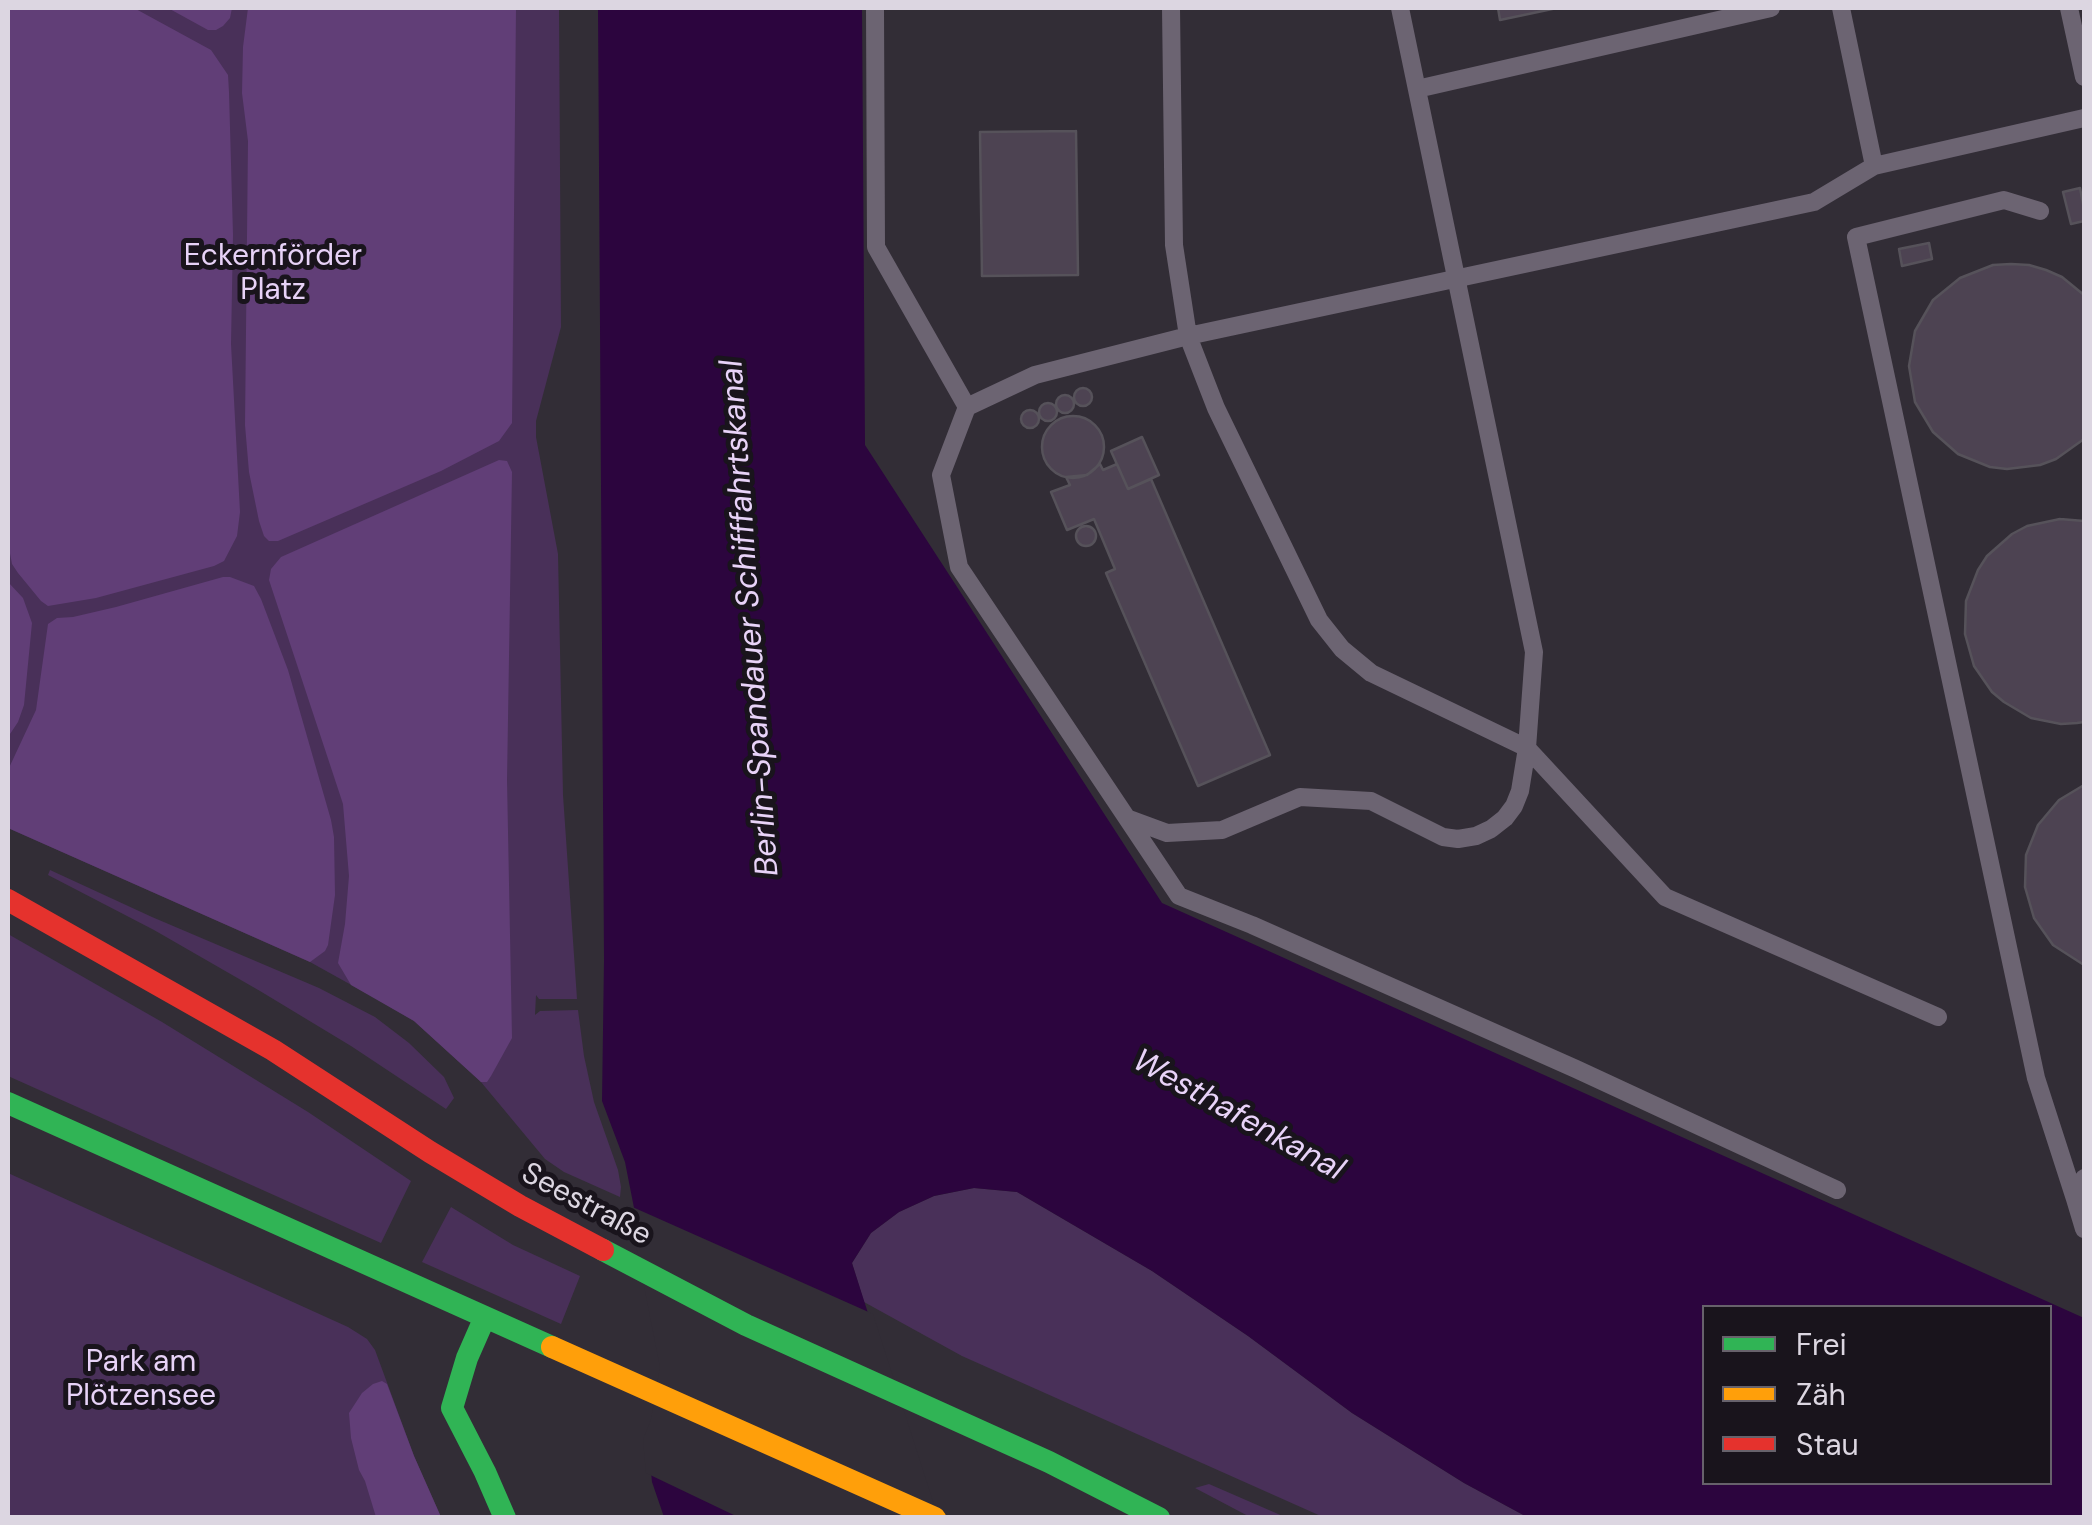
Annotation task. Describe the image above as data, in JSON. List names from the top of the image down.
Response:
{
  "streets": {
    "main road": ["Seestraße"]
  },
  "water": ["Berlin-Spandauer Schifffahrtskanal", "Westhafenkanal"],
  "parks": ["Eckernförder Platz", "Park am Plötzensee"],
  "legend": ["Frei", "Zäh", "Stau"]
}
